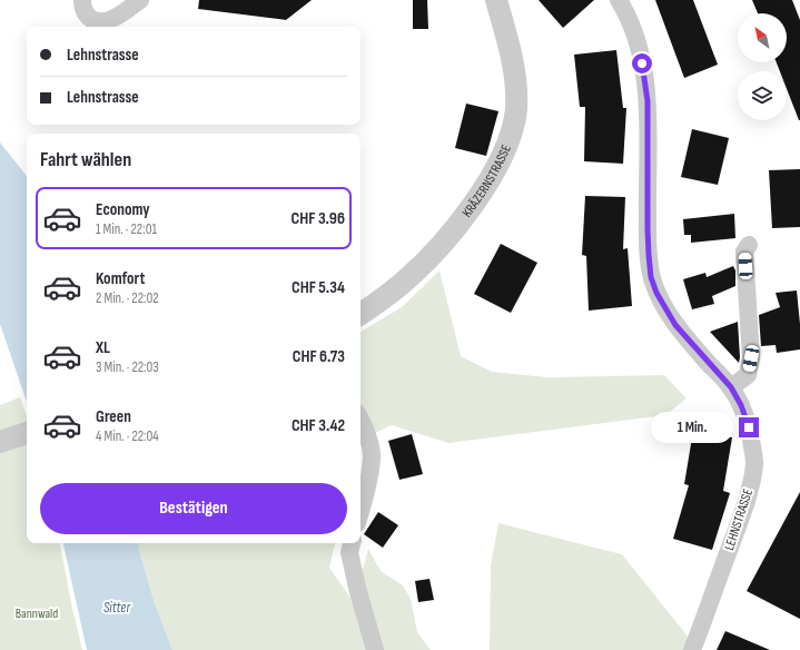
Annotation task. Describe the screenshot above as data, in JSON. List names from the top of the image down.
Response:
{
  "streets": {
    "street": ["KRÄZERNSTRASSE", "LEHNSTRASSE"]
  },
  "water": ["Sitter"],
  "parks": ["Bannwald"],
  "north": "top left",
  "page": {
    "banner": ["Lehnstrasse", "Lehnstrasse"],
    "heading": "Fahrt wählen",
    "list": [
      {
        "name": "Economy",
        "note": "1 Min. · 22:01",
        "value": "CHF 3.96"
      },
      {
        "name": "Komfort",
        "note": "2 Min. · 22:02",
        "value": "CHF 5.34"
      },
      {
        "name": "XL",
        "note": "3 Min. · 22:03",
        "value": "CHF 6.73"
      },
      {
        "name": "Green",
        "note": "4 Min. · 22:04",
        "value": "CHF 3.42"
      }
    ],
    "bubble": "1 Min.",
    "buttons": "Bestätigen"
  }
}
